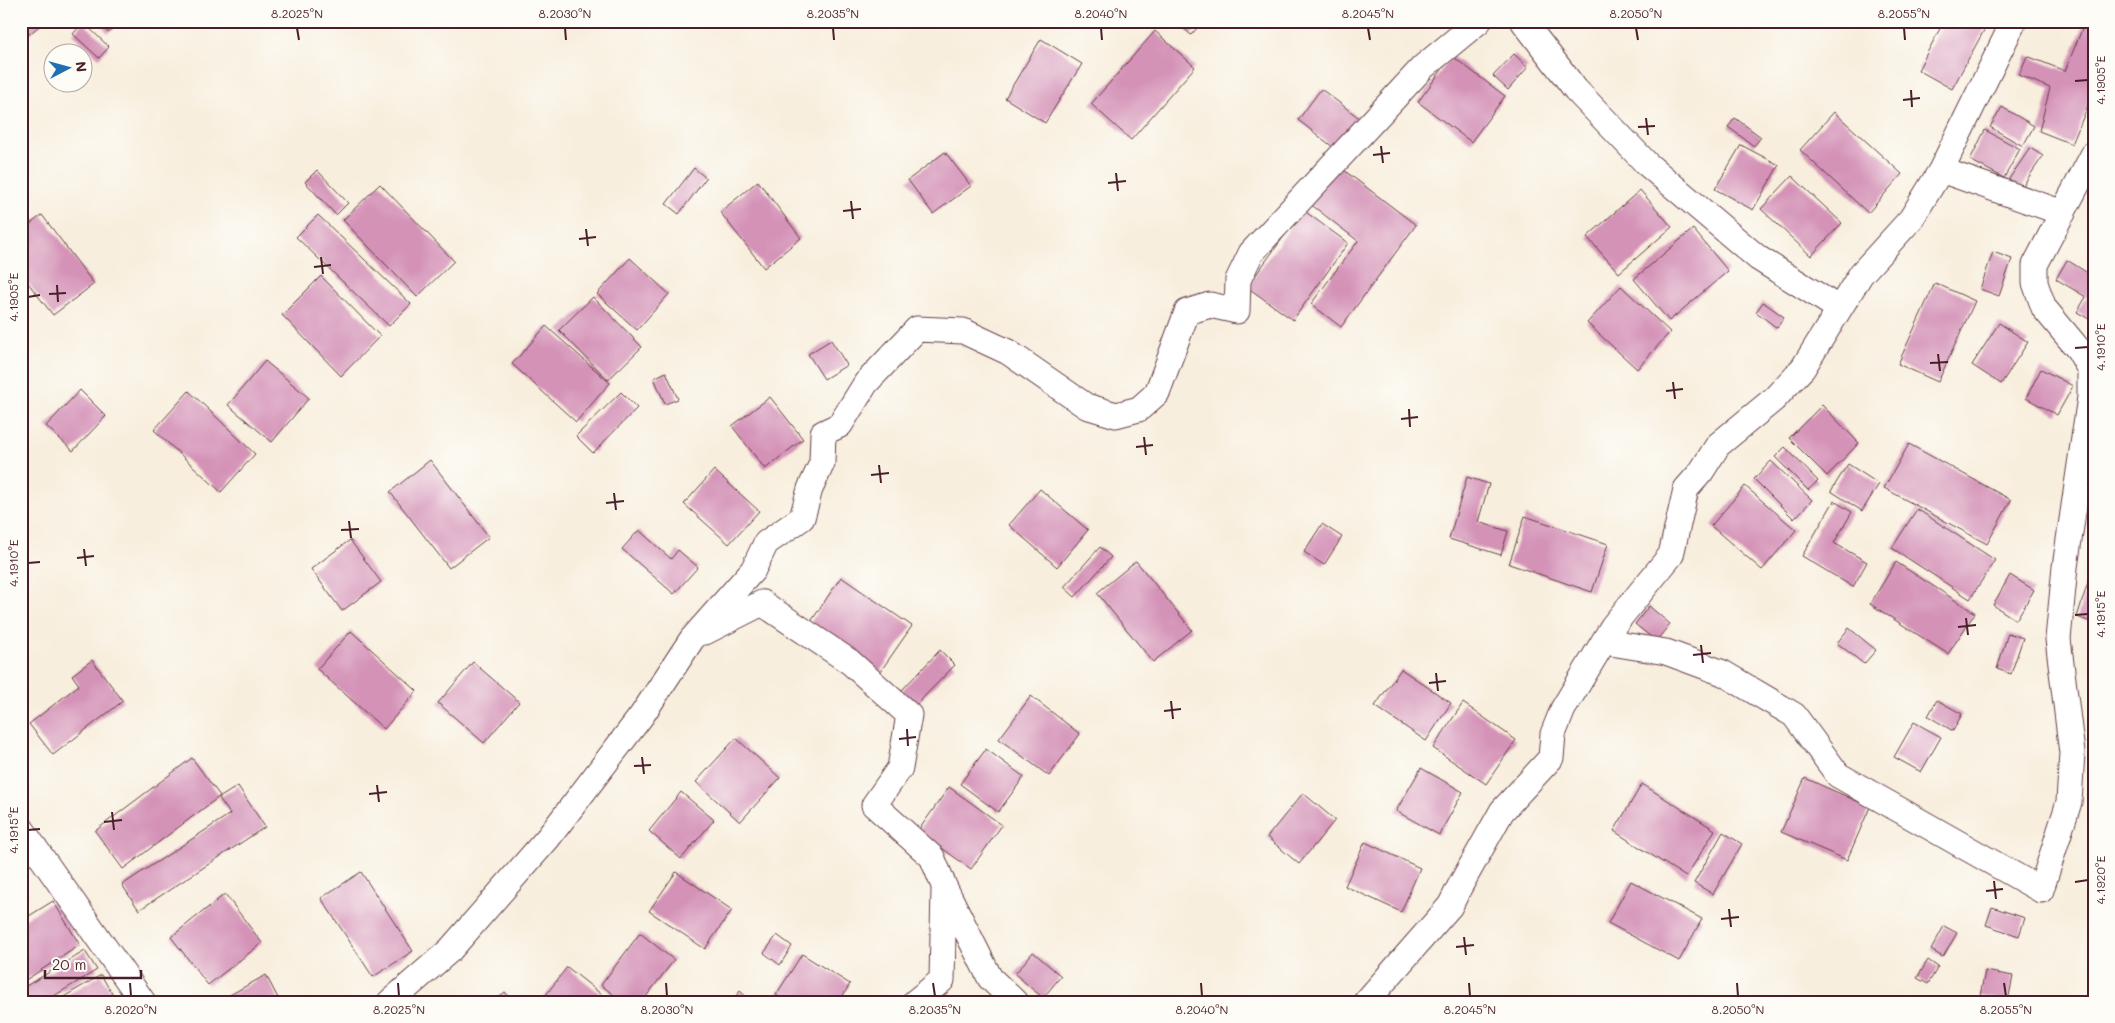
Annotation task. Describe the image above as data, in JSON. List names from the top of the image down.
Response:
{
  "scale_bar": "20 m",
  "north": "right",
  "coordinates": [
    "8.2025°N",
    "8.2030°N",
    "8.2035°N",
    "8.2040°N",
    "8.2045°N",
    "8.2050°N",
    "8.2055°N",
    "4.1905°E",
    "4.1910°E",
    "4.1915°E",
    "4.1920°E",
    "8.2020°N"
  ]
}
